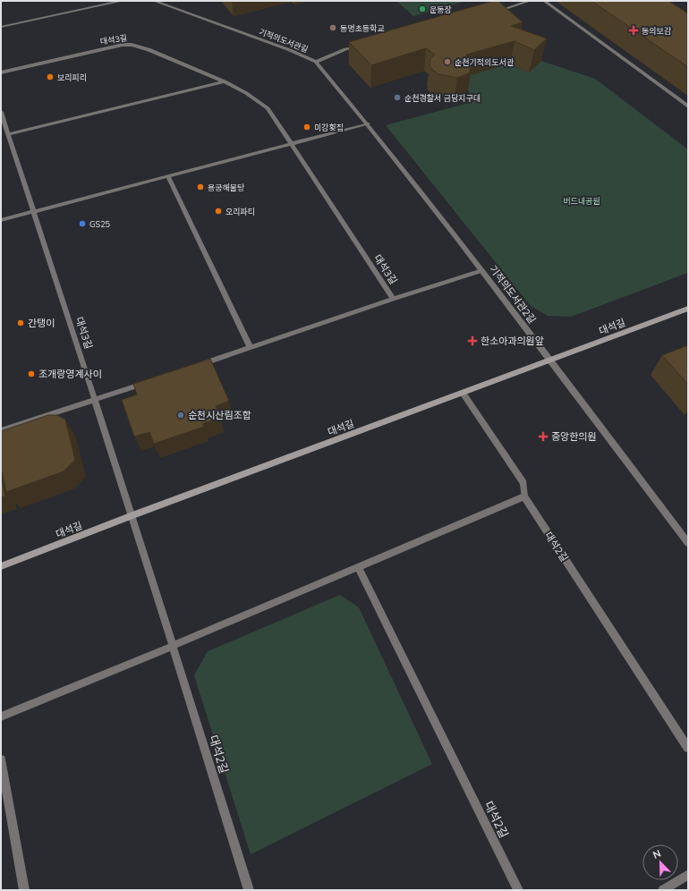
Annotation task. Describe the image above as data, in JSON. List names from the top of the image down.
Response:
{
  "streets": {
    "main road": ["대석길"],
    "street": [
      "대석3길",
      "기적의도서관길",
      "기적의도서관2길",
      "대석2길"
    ]
  },
  "crossings": [
    ["대석3길", "대석길"],
    ["대석3길", "대석2길"],
    ["기적의도서관길", "기적의도서관2길"],
    ["기적의도서관2길", "대석길"],
    ["대석길", "대석2길"]
  ],
  "parks": ["버드내공원"],
  "places": {
    "other": [
      "운동장",
      "동명초등학교",
      "순천기적의도서관",
      "보리피리",
      "순천경찰서 금당지구대",
      "미강횟집",
      "용궁해물탕",
      "오리파티",
      "GS25",
      "간탱이",
      "조개랑영계사이",
      "순천시산림조합"
    ],
    "health": ["동의보감", "한소아과의원앞", "중앙한의원"]
  },
  "north": "top left"
}
